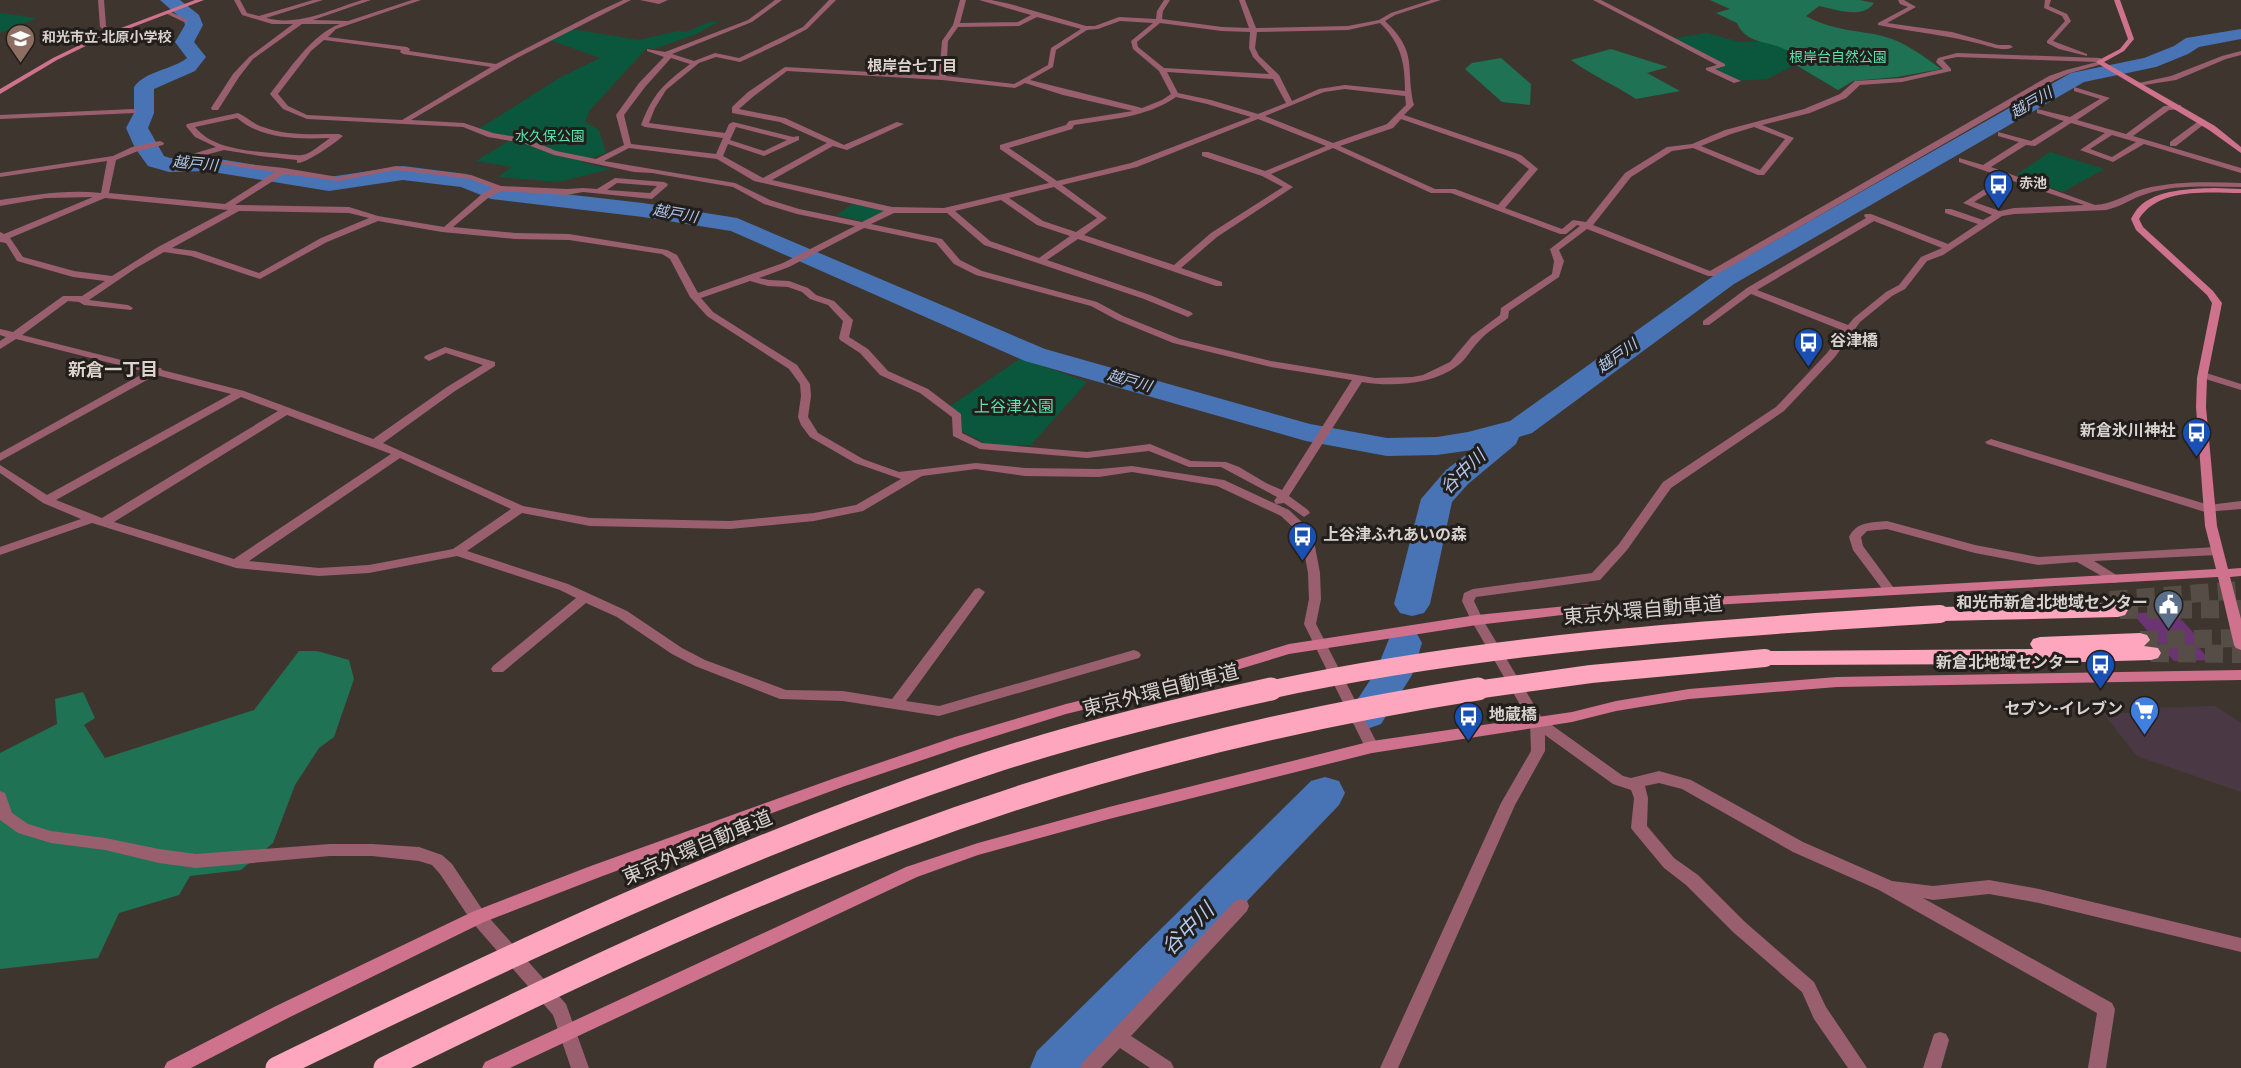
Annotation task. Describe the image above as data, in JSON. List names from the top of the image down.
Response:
{
  "streets": {
    "highway": ["東京外環自動車道"]
  },
  "districts": ["根岸台七丁目", "新倉一丁目"],
  "water": ["越戸川", "谷中川"],
  "parks": ["根岸台自然公園", "水久保公園", "上谷津公園"],
  "places": {
    "school or university": ["和光市立 北原小学校"],
    "bus stop": [
      "赤池",
      "谷津橋",
      "新倉氷川神社",
      "上谷津ふれあいの森",
      "新倉北地域センター",
      "地蔵橋"
    ],
    "public building": ["和光市新倉北地域センター"],
    "supermarket": ["セブン-イレブン"]
  }
}
